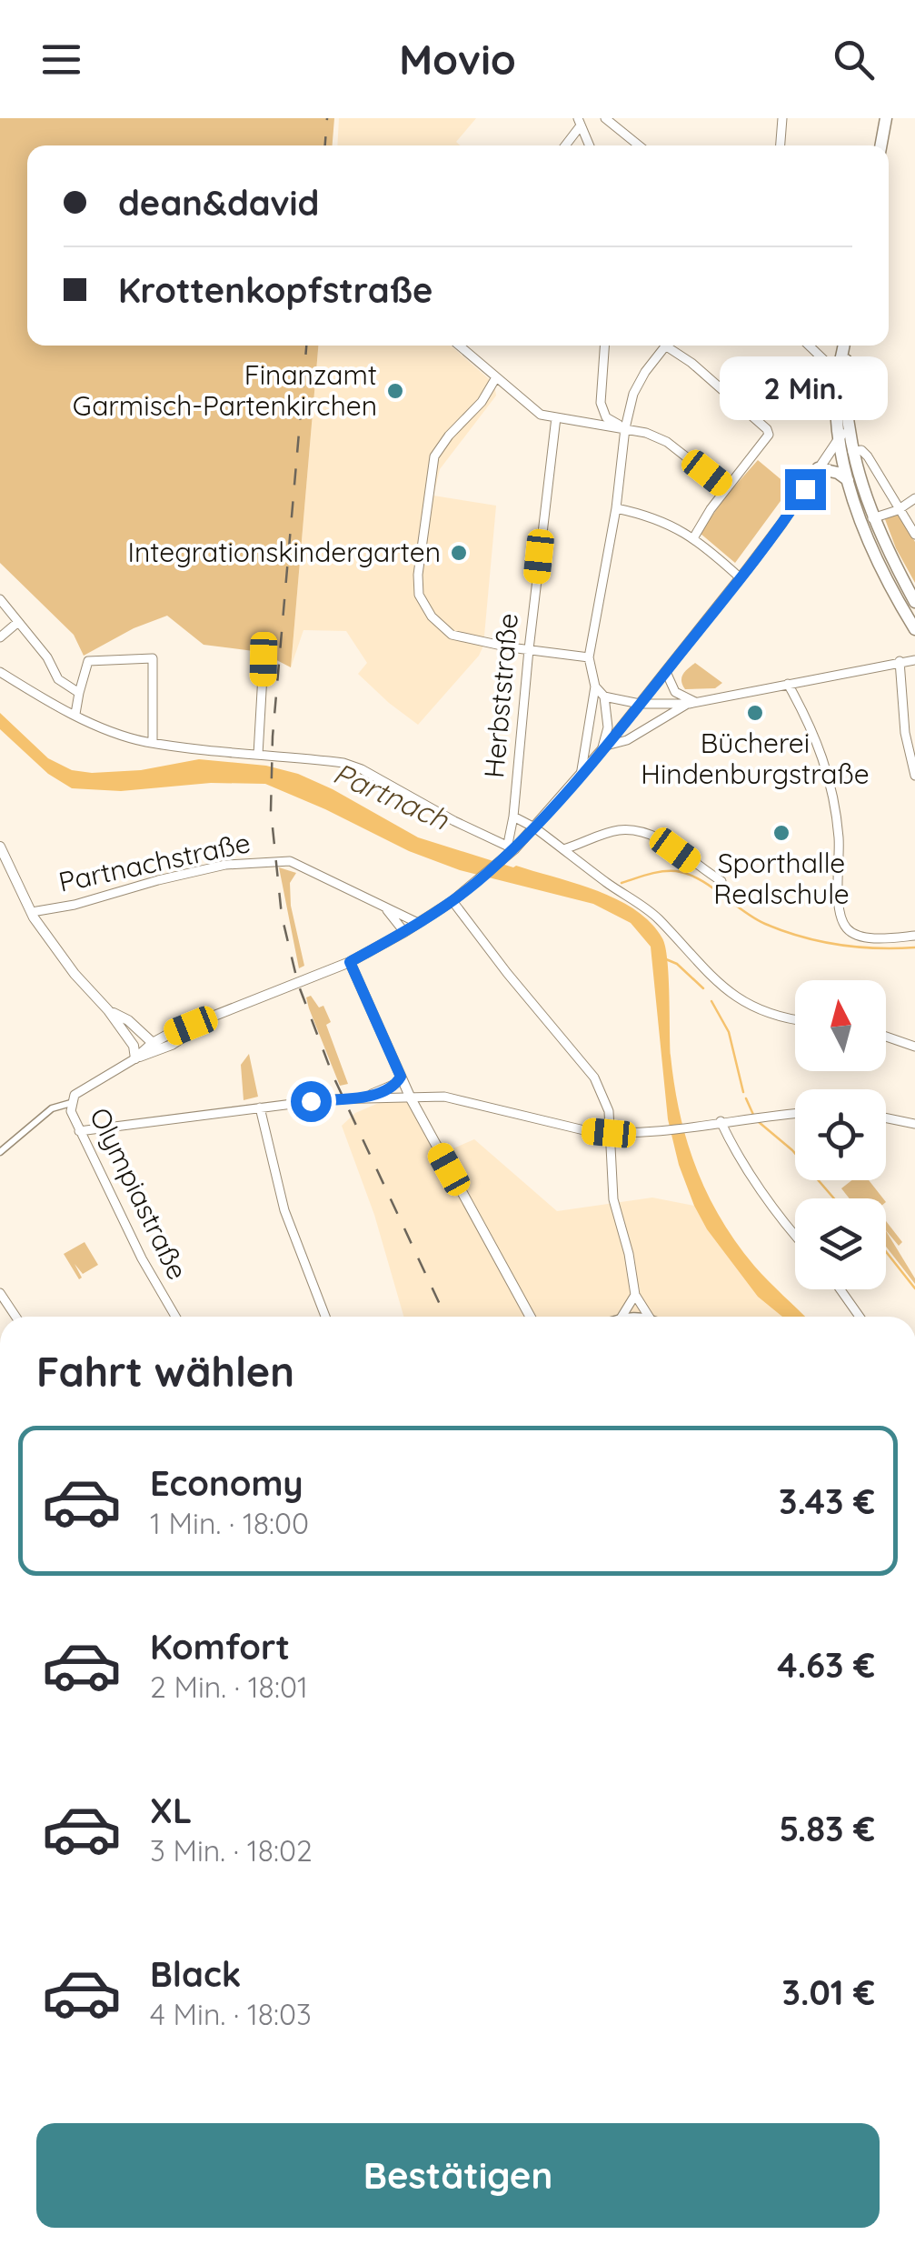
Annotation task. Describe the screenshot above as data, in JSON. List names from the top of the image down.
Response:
{
  "streets": {
    "street": ["Herbststraße", "Partnachstraße", "Olympiastraße"]
  },
  "water": ["Partnach"],
  "places": [
    "Finanzamt Garmisch-Partenkirchen",
    "Integrationskindergarten",
    "Bücherei Hindenburgstraße",
    "Sporthalle Realschule"
  ],
  "north": "top",
  "page": {
    "header": "Movio",
    "banner": ["dean&david", "Krottenkopfstraße"],
    "bubble": "2 Min.",
    "heading": "Fahrt wählen",
    "list": [
      {
        "name": "Economy",
        "note": "1 Min. · 18:00",
        "value": "3.43 €"
      },
      {
        "name": "Komfort",
        "note": "2 Min. · 18:01",
        "value": "4.63 €"
      },
      {
        "name": "XL",
        "note": "3 Min. · 18:02",
        "value": "5.83 €"
      },
      {
        "name": "Black",
        "note": "4 Min. · 18:03",
        "value": "3.01 €"
      }
    ],
    "buttons": "Bestätigen"
  }
}
